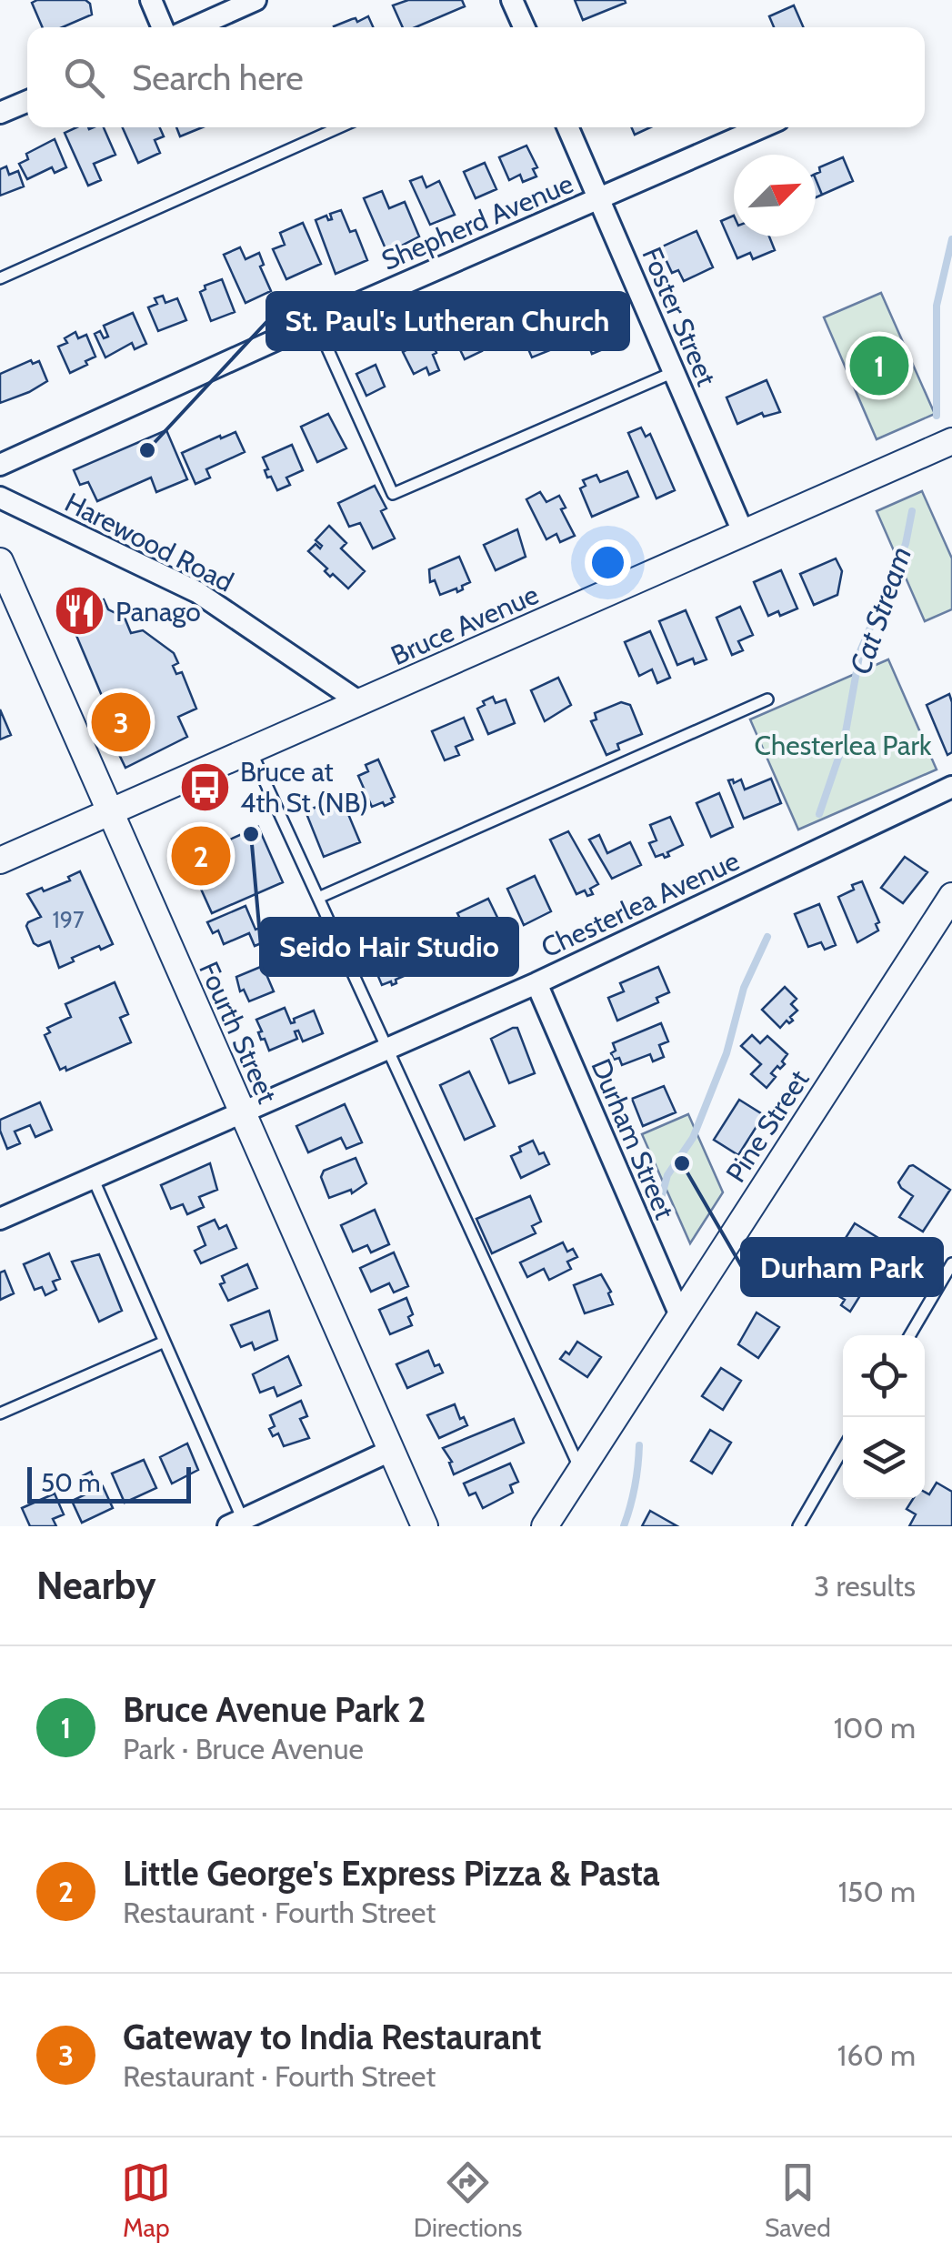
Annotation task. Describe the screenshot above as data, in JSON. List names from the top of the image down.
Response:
{
  "streets": {
    "street": [
      "Shepherd Avenue",
      "Foster Street",
      "Harewood Road",
      "Bruce Avenue",
      "Chesterlea Avenue",
      "Fourth Street",
      "Pine Street",
      "Durham Street"
    ]
  },
  "crossings": [
    ["Shepherd Avenue", "Foster Street"],
    ["Foster Street", "Bruce Avenue"],
    ["Harewood Road", "Bruce Avenue"],
    ["Bruce Avenue", "Fourth Street"],
    ["Chesterlea Avenue", "Fourth Street"],
    ["Chesterlea Avenue", "Durham Street"],
    ["Pine Street", "Durham Street"]
  ],
  "water": ["Cat Stream"],
  "parks": ["Chesterlea Park"],
  "places": {
    "other": ["St. Paul's Lutheran Church", "Seido Hair Studio", "Durham Park"],
    "restaurant": ["Panago"],
    "bus stop": ["Bruce at 4th St (NB)"]
  },
  "house_numbers": ["197"],
  "scale_bar": "50 m",
  "north": "top right",
  "page": {
    "search": "Search here",
    "pins": ["1", "3", "2"],
    "scale": "50 m",
    "heading": ["Nearby", "3 results"],
    "list": [
      {
        "mark": "1",
        "name": "Bruce Avenue Park 2",
        "note": "Park · Bruce Avenue",
        "value": "100 m"
      },
      {
        "mark": "2",
        "name": "Little George's Express Pizza & Pasta",
        "note": "Restaurant · Fourth Street",
        "value": "150 m"
      },
      {
        "mark": "3",
        "name": "Gateway to India Restaurant",
        "note": "Restaurant · Fourth Street",
        "value": "160 m"
      }
    ],
    "nav": ["Map", "Directions", "Saved"]
  }
}
